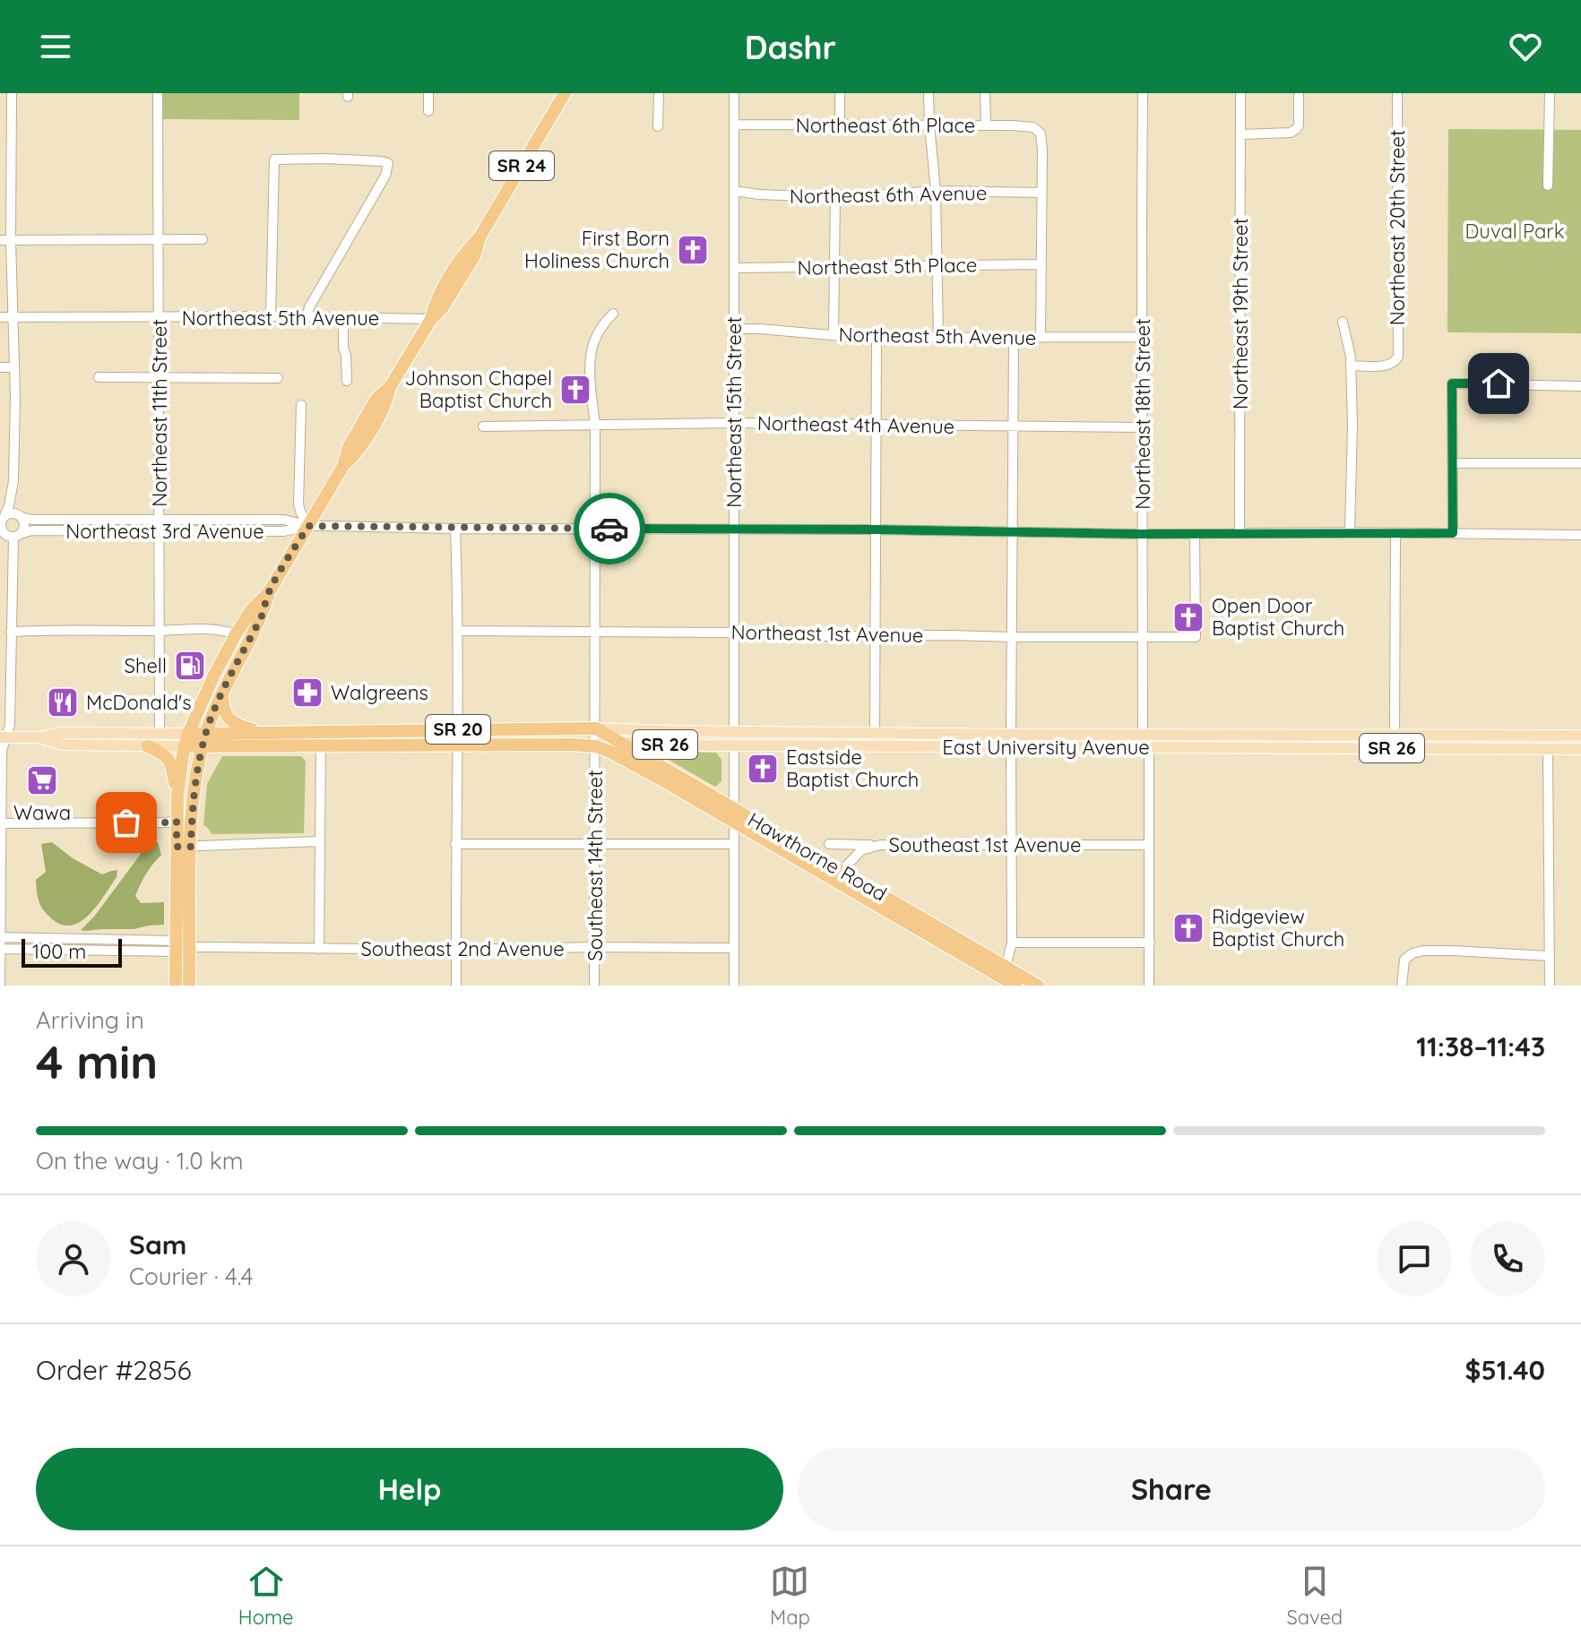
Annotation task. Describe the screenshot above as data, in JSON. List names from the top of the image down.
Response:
{
  "streets": {
    "highway": [
      "SR 24",
      "SR 20",
      "East University Avenue",
      "Hawthorne Road"
    ],
    "main road": ["SR 26"],
    "street": [
      "Northeast 6th Place",
      "Northeast 6th Avenue",
      "Northeast 20th Street",
      "Northeast 5th Place",
      "Northeast 19th Street",
      "Northeast 5th Avenue",
      "Northeast 15th Street",
      "Northeast 11th Street",
      "Northeast 18th Street",
      "Northeast 4th Avenue",
      "Northeast 3rd Avenue",
      "Northeast 1st Avenue",
      "Southeast 1st Avenue",
      "Southeast 14th Street",
      "Southeast 2nd Avenue"
    ]
  },
  "crossings": [
    ["Northeast 6th Place", "Northeast 6th Avenue"],
    ["Northeast 6th Place", "Northeast 15th Street"],
    ["SR 24", "Northeast 5th Avenue"],
    ["SR 24", "Northeast 3rd Avenue"],
    ["SR 24", "East University Avenue"],
    ["Northeast 6th Avenue", "Northeast 15th Street"],
    ["Northeast 5th Place", "Northeast 15th Street"],
    ["Northeast 19th Street", "Northeast 3rd Avenue"],
    ["Northeast 5th Avenue", "Northeast 15th Street"],
    ["Northeast 5th Avenue", "Northeast 11th Street"],
    ["Northeast 5th Avenue", "Northeast 18th Street"],
    ["Northeast 15th Street", "Northeast 4th Avenue"],
    ["Northeast 15th Street", "Northeast 3rd Avenue"],
    ["Northeast 15th Street", "Northeast 1st Avenue"],
    ["Northeast 15th Street", "East University Avenue"],
    ["Northeast 11th Street", "Northeast 3rd Avenue"],
    ["Northeast 11th Street", "East University Avenue"],
    ["Northeast 18th Street", "Northeast 4th Avenue"],
    ["Northeast 18th Street", "Northeast 3rd Avenue"],
    ["Northeast 18th Street", "Northeast 1st Avenue"],
    ["Northeast 18th Street", "East University Avenue"],
    ["Northeast 4th Avenue", "Southeast 14th Street"],
    ["Northeast 3rd Avenue", "Northeast 1st Avenue"],
    ["Northeast 3rd Avenue", "Southeast 14th Street"],
    ["Northeast 1st Avenue", "Southeast 14th Street"],
    ["East University Avenue", "Hawthorne Road"],
    ["East University Avenue", "Southeast 14th Street"],
    ["Southeast 1st Avenue", "Hawthorne Road"],
    ["Hawthorne Road", "Southeast 14th Street"],
    ["Southeast 14th Street", "Southeast 2nd Avenue"]
  ],
  "parks": ["Duval Park"],
  "places": {
    "church": [
      "First Born Holiness Church",
      "Johnson Chapel Baptist Church",
      "Open Door Baptist Church",
      "Eastside Baptist Church",
      "Ridgeview Baptist Church"
    ],
    "fuel station": ["Shell"],
    "pharmacy": ["Walgreens"],
    "restaurant": ["McDonald's"],
    "supermarket": ["Wawa"]
  },
  "scale_bar": "100 m",
  "page": {
    "header": "Dashr",
    "scale": "100 m",
    "heading": ["4 min", "Arriving in", "11:38–11:43"],
    "panel": [
      "Sam",
      "Courier · 4.4",
      "Order #2856",
      "$51.40"
    ],
    "bar": "On the way · 1.0 km",
    "buttons": ["Help", "Share"],
    "tabs": ["Home", "Map", "Saved"]
  }
}
